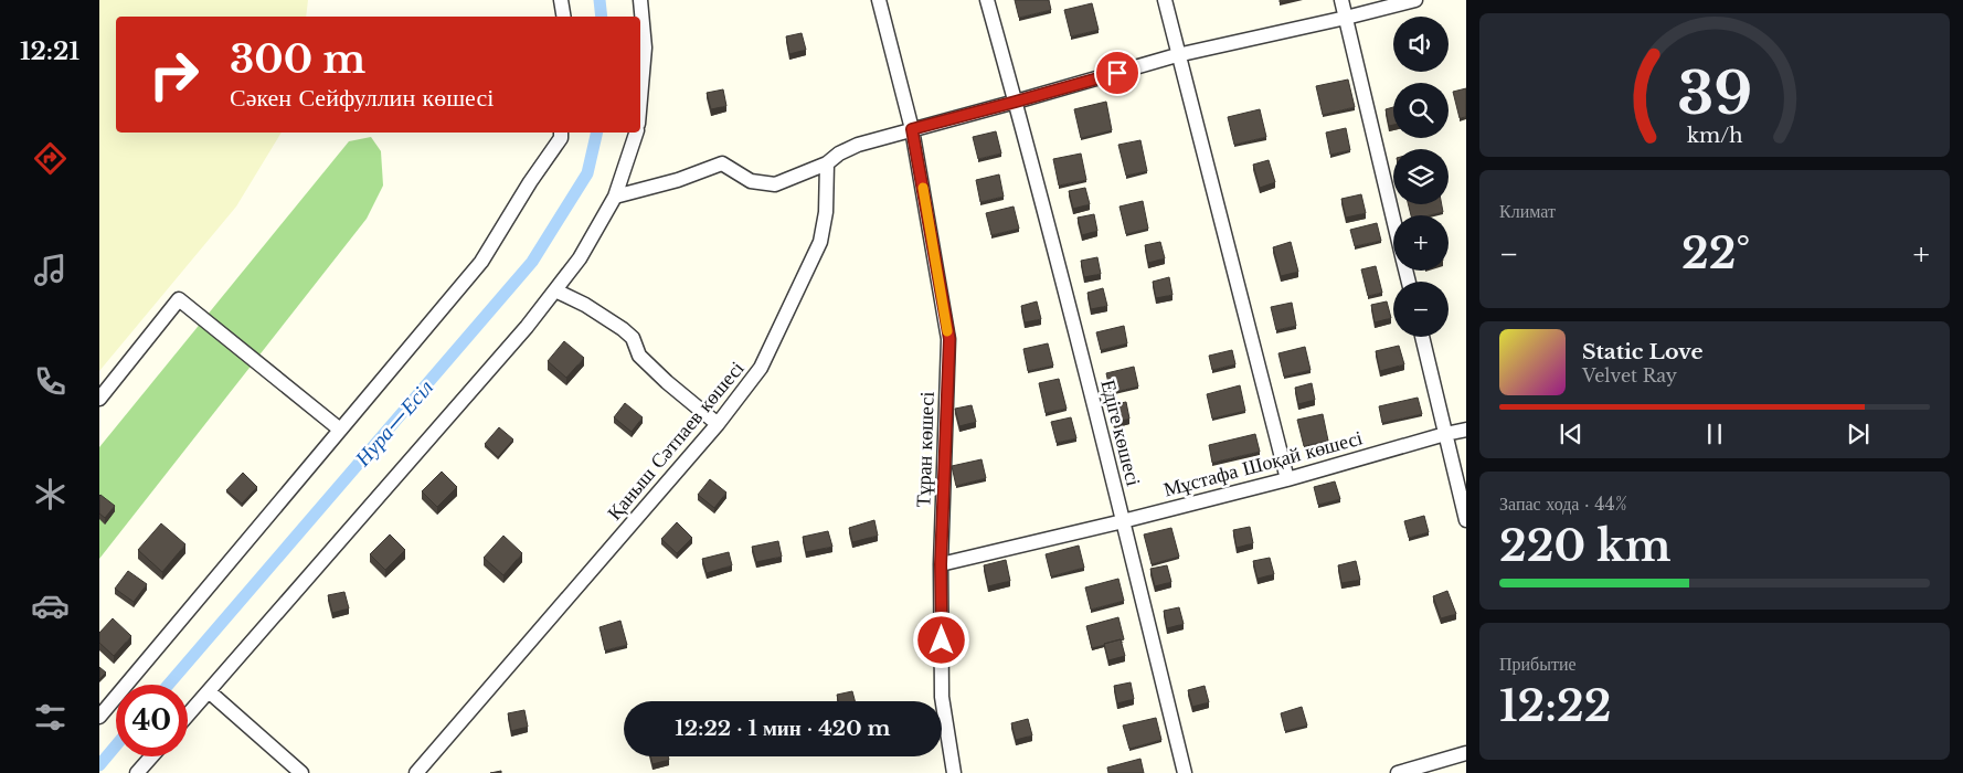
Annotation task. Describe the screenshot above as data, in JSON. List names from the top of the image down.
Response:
{
  "streets": {
    "street": [
      "Едіге көшесі",
      "Қаныш Сәтпаев көшесі",
      "Тұран көшесі",
      "Мұстафа Шоқай көшесі"
    ]
  },
  "crossings": [
    ["Едіге көшесі", "Мұстафа Шоқай көшесі"],
    ["Тұран көшесі", "Мұстафа Шоқай көшесі"]
  ],
  "water": ["Нура—Есіл"],
  "page": {
    "tabs": "12:21",
    "map_buttons": ["+", "−"],
    "turn": ["300 m", "Сәкен Сейфуллин көшесі"],
    "tile": [
      "Климат",
      ["Запас хода · 44%", "220 km"],
      ["Прибытие", "12:22"]
    ],
    "heat": ["−", "22°", "+"],
    "song": ["Static Love", "Velvet Ray"],
    "limit": "40",
    "trip": "12:22 · 1 мин · 420 m",
    "gauge": ["39", "km/h"]
  }
}
